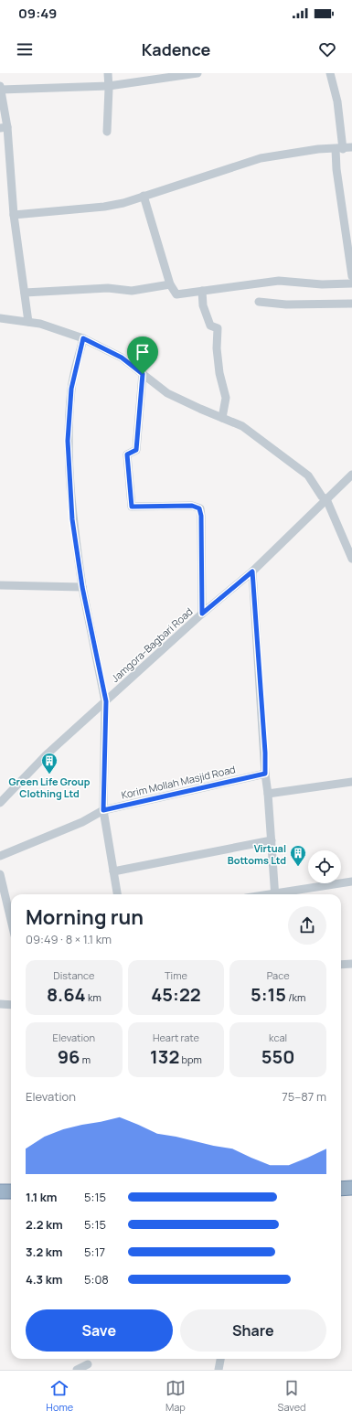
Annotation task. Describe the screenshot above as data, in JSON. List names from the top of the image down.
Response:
{
  "streets": {
    "street": ["Jamgora-Bagbari Road", "Korim Mollah Masjid Road"]
  },
  "places": {
    "building": ["Green Life Group Clothing Ltd", "Virtual Bottoms Ltd"]
  },
  "page": {
    "status": "09:49",
    "header": "Kadence",
    "heading": ["Morning run", "09:49 · 8 × 1.1 km"],
    "stats": [
      ["Distance", "8.64 km"],
      ["Time", "45:22"],
      ["Pace", "5:15 /km"],
      ["Elevation", "96 m"],
      ["Heart rate", "132 bpm"],
      ["kcal", "550"]
    ],
    "chart": ["Elevation", "75–87 m"],
    "list": [
      {
        "name": "1.1 km",
        "note": "5:15"
      },
      {
        "name": "2.2 km",
        "note": "5:15"
      },
      {
        "name": "3.2 km",
        "note": "5:17"
      },
      {
        "name": "4.3 km",
        "note": "5:08"
      }
    ],
    "buttons": ["Save", "Share"],
    "tabs": ["Home", "Map", "Saved"]
  }
}
